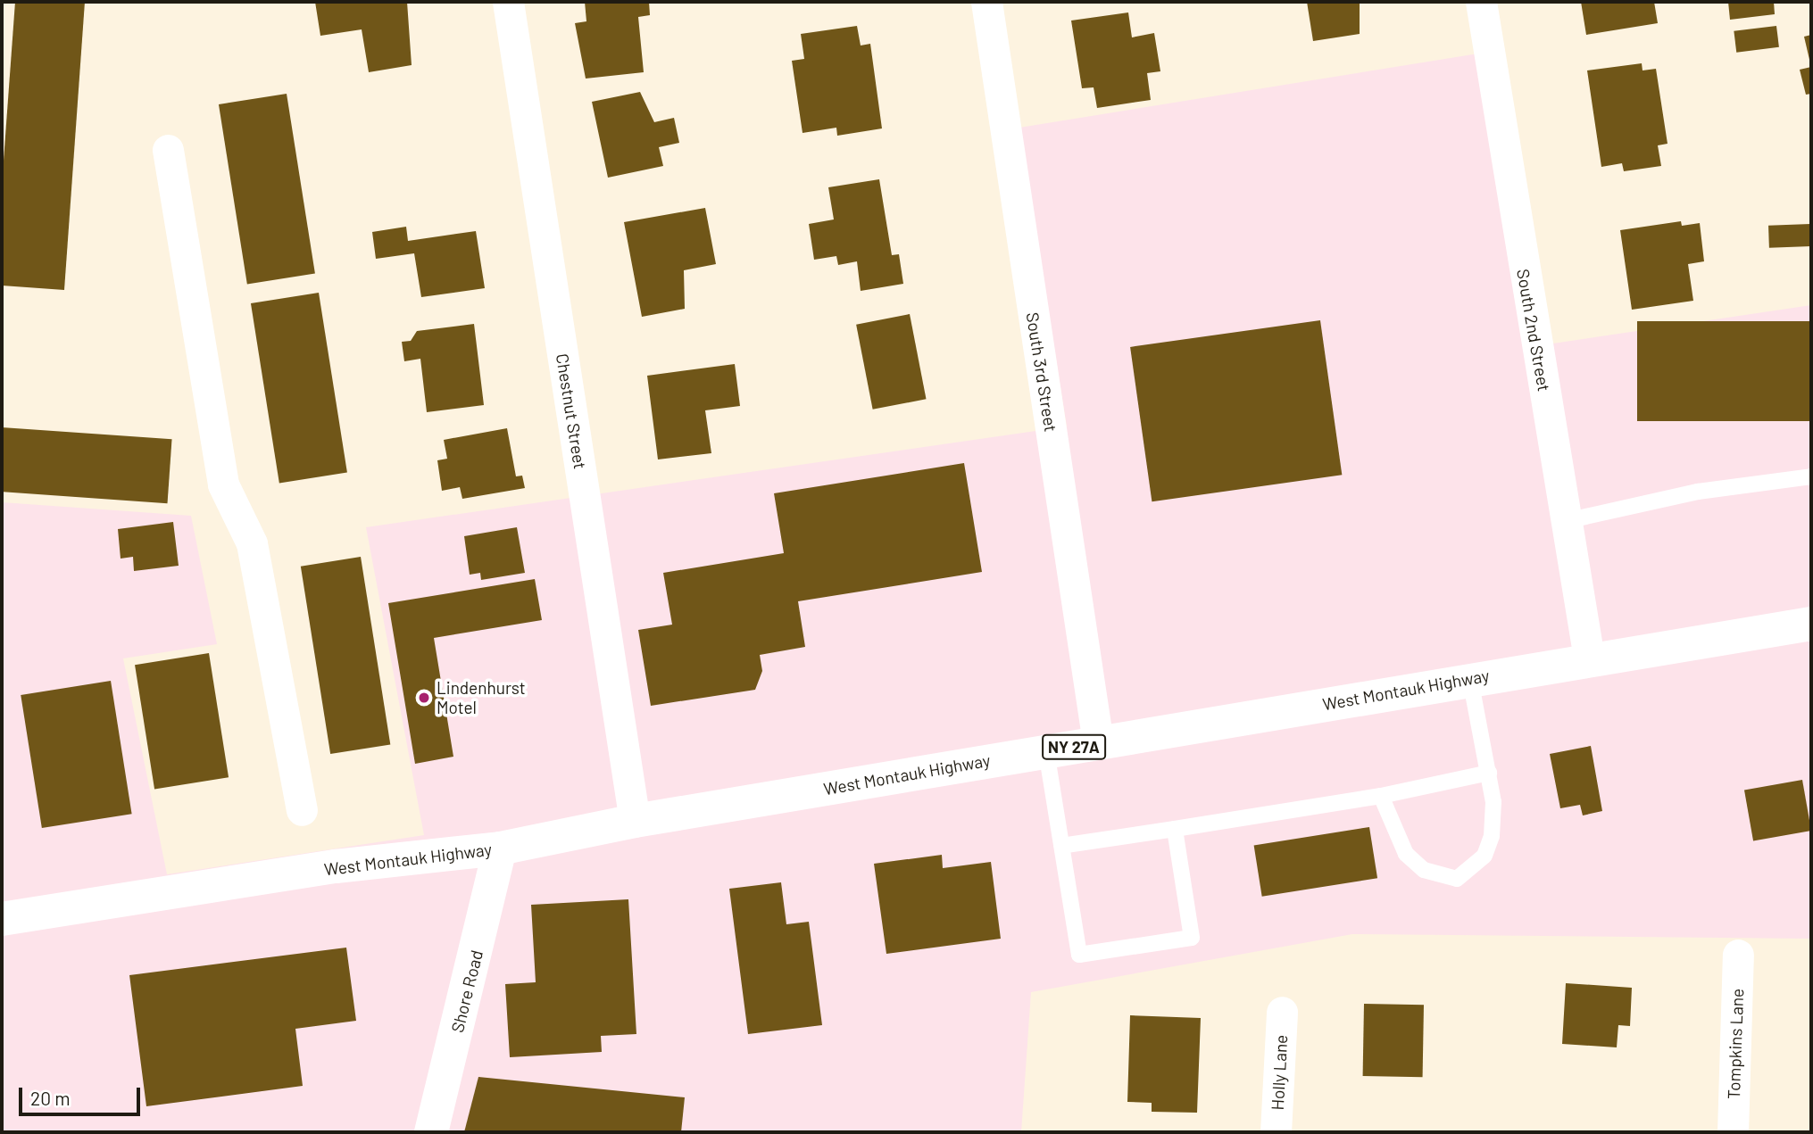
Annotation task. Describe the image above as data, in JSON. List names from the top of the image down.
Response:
{
  "streets": {
    "main road": ["West Montauk Highway", "NY 27A", "Shore Road"],
    "street": [
      "South 2nd Street",
      "South 3rd Street",
      "Chestnut Street",
      "Tompkins Lane",
      "Holly Lane"
    ]
  },
  "crossings": [
    ["South 2nd Street", "West Montauk Highway"],
    ["South 3rd Street", "West Montauk Highway"],
    ["Chestnut Street", "West Montauk Highway"],
    ["West Montauk Highway", "Shore Road"]
  ],
  "places": ["Lindenhurst Motel"],
  "scale_bar": "20 m"
}
